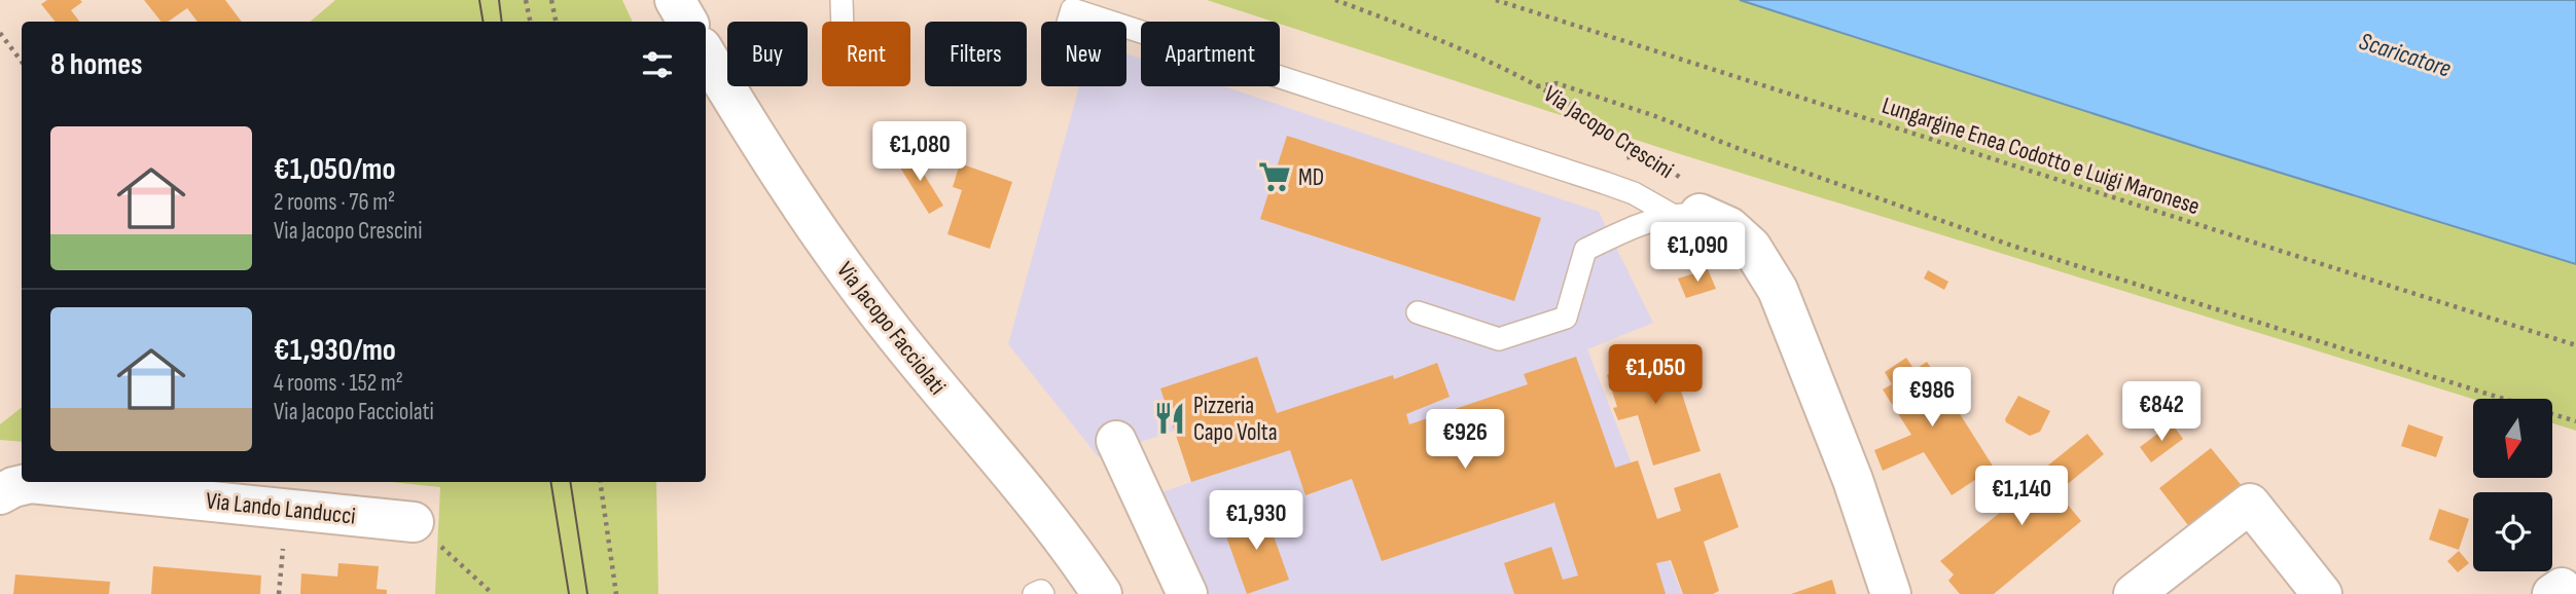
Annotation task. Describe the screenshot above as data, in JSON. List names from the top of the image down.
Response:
{
  "streets": {
    "street": ["Via Jacopo Facciolati", "Via Lando Landucci"],
    "path": ["Via Jacopo Crescini", "Lungargine Enea Codotto e Luigi Maronese"]
  },
  "water": ["Scaricatore"],
  "places": {
    "supermarket": ["MD"],
    "restaurant": ["Pizzeria Capo Volta"]
  },
  "north": "bottom",
  "page": {
    "chip": [
      "Buy",
      "Rent",
      "Filters",
      "New",
      "Apartment"
    ],
    "heading": "8 homes",
    "list": [
      {
        "name": "€1,050/mo",
        "note": "2 rooms · 76 m² · Via Jacopo Crescini"
      },
      {
        "name": "€1,930/mo",
        "note": "4 rooms · 152 m² · Via Jacopo Facciolati"
      }
    ],
    "price": [
      "€1,080",
      "€1,090",
      "€1,050",
      "€986",
      "€842",
      "€926",
      "€1,140",
      "€1,930"
    ]
  }
}
